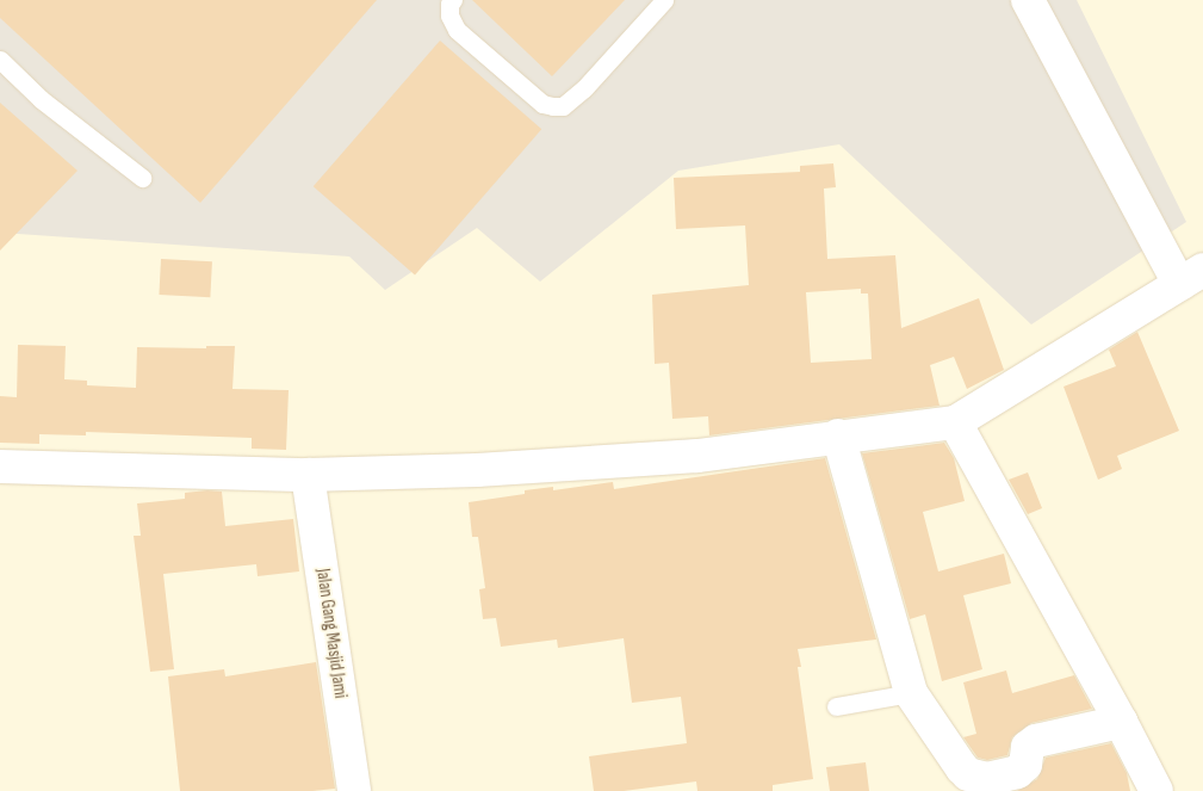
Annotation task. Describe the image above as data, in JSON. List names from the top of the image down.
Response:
{
  "streets": {
    "street": ["Jalan Gang Masjid Jami"]
  }
}
